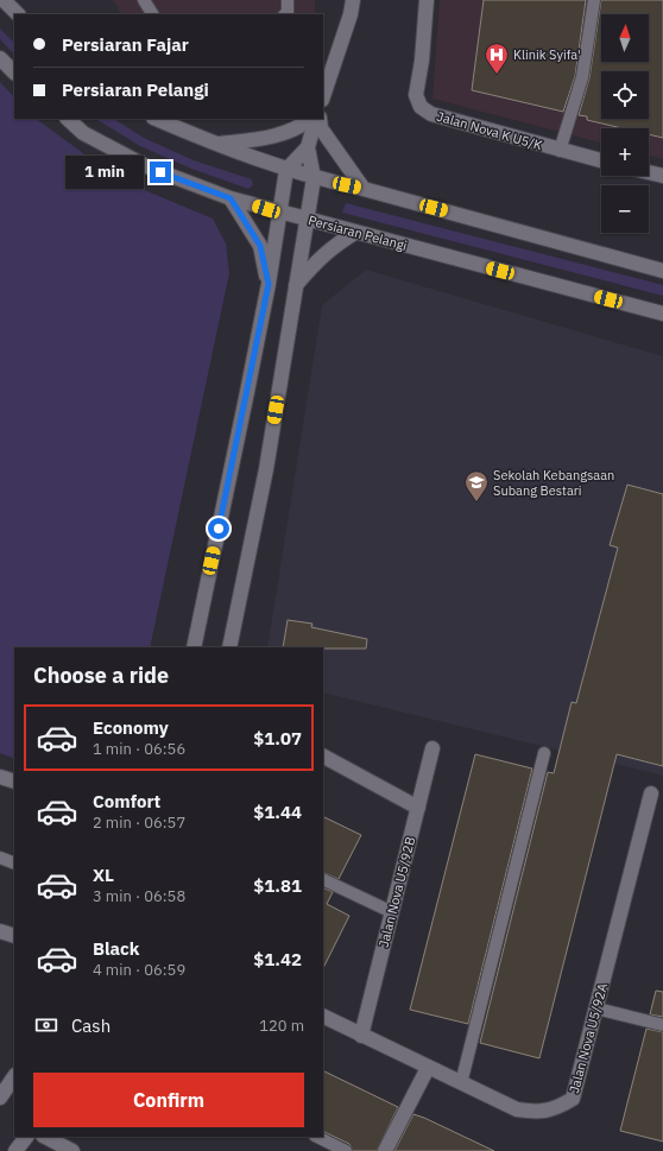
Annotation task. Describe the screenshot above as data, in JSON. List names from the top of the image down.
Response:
{
  "streets": {
    "street": [
      "Jalan Nova K U5/K",
      "Persiaran Pelangi",
      "Jalan Nova U5/92B",
      "Jalan Nova U5/92A"
    ]
  },
  "crossings": [
    ["Jalan Nova U5/92B", "Jalan Nova U5/92A"]
  ],
  "places": {
    "hospital": ["Klinik Syifa'"],
    "school or university": ["Sekolah Kebangsaan Subang Bestari"]
  },
  "north": "top",
  "page": {
    "map_buttons": ["+", "−"],
    "banner": ["Persiaran Fajar", "Persiaran Pelangi"],
    "bubble": "1 min",
    "heading": "Choose a ride",
    "list": [
      {
        "name": "Economy",
        "note": "1 min · 06:56",
        "value": "$1.07"
      },
      {
        "name": "Comfort",
        "note": "2 min · 06:57",
        "value": "$1.44"
      },
      {
        "name": "XL",
        "note": "3 min · 06:58",
        "value": "$1.81"
      },
      {
        "name": "Black",
        "note": "4 min · 06:59",
        "value": "$1.42"
      }
    ],
    "pay": ["Cash", "120 m"],
    "buttons": "Confirm"
  }
}
